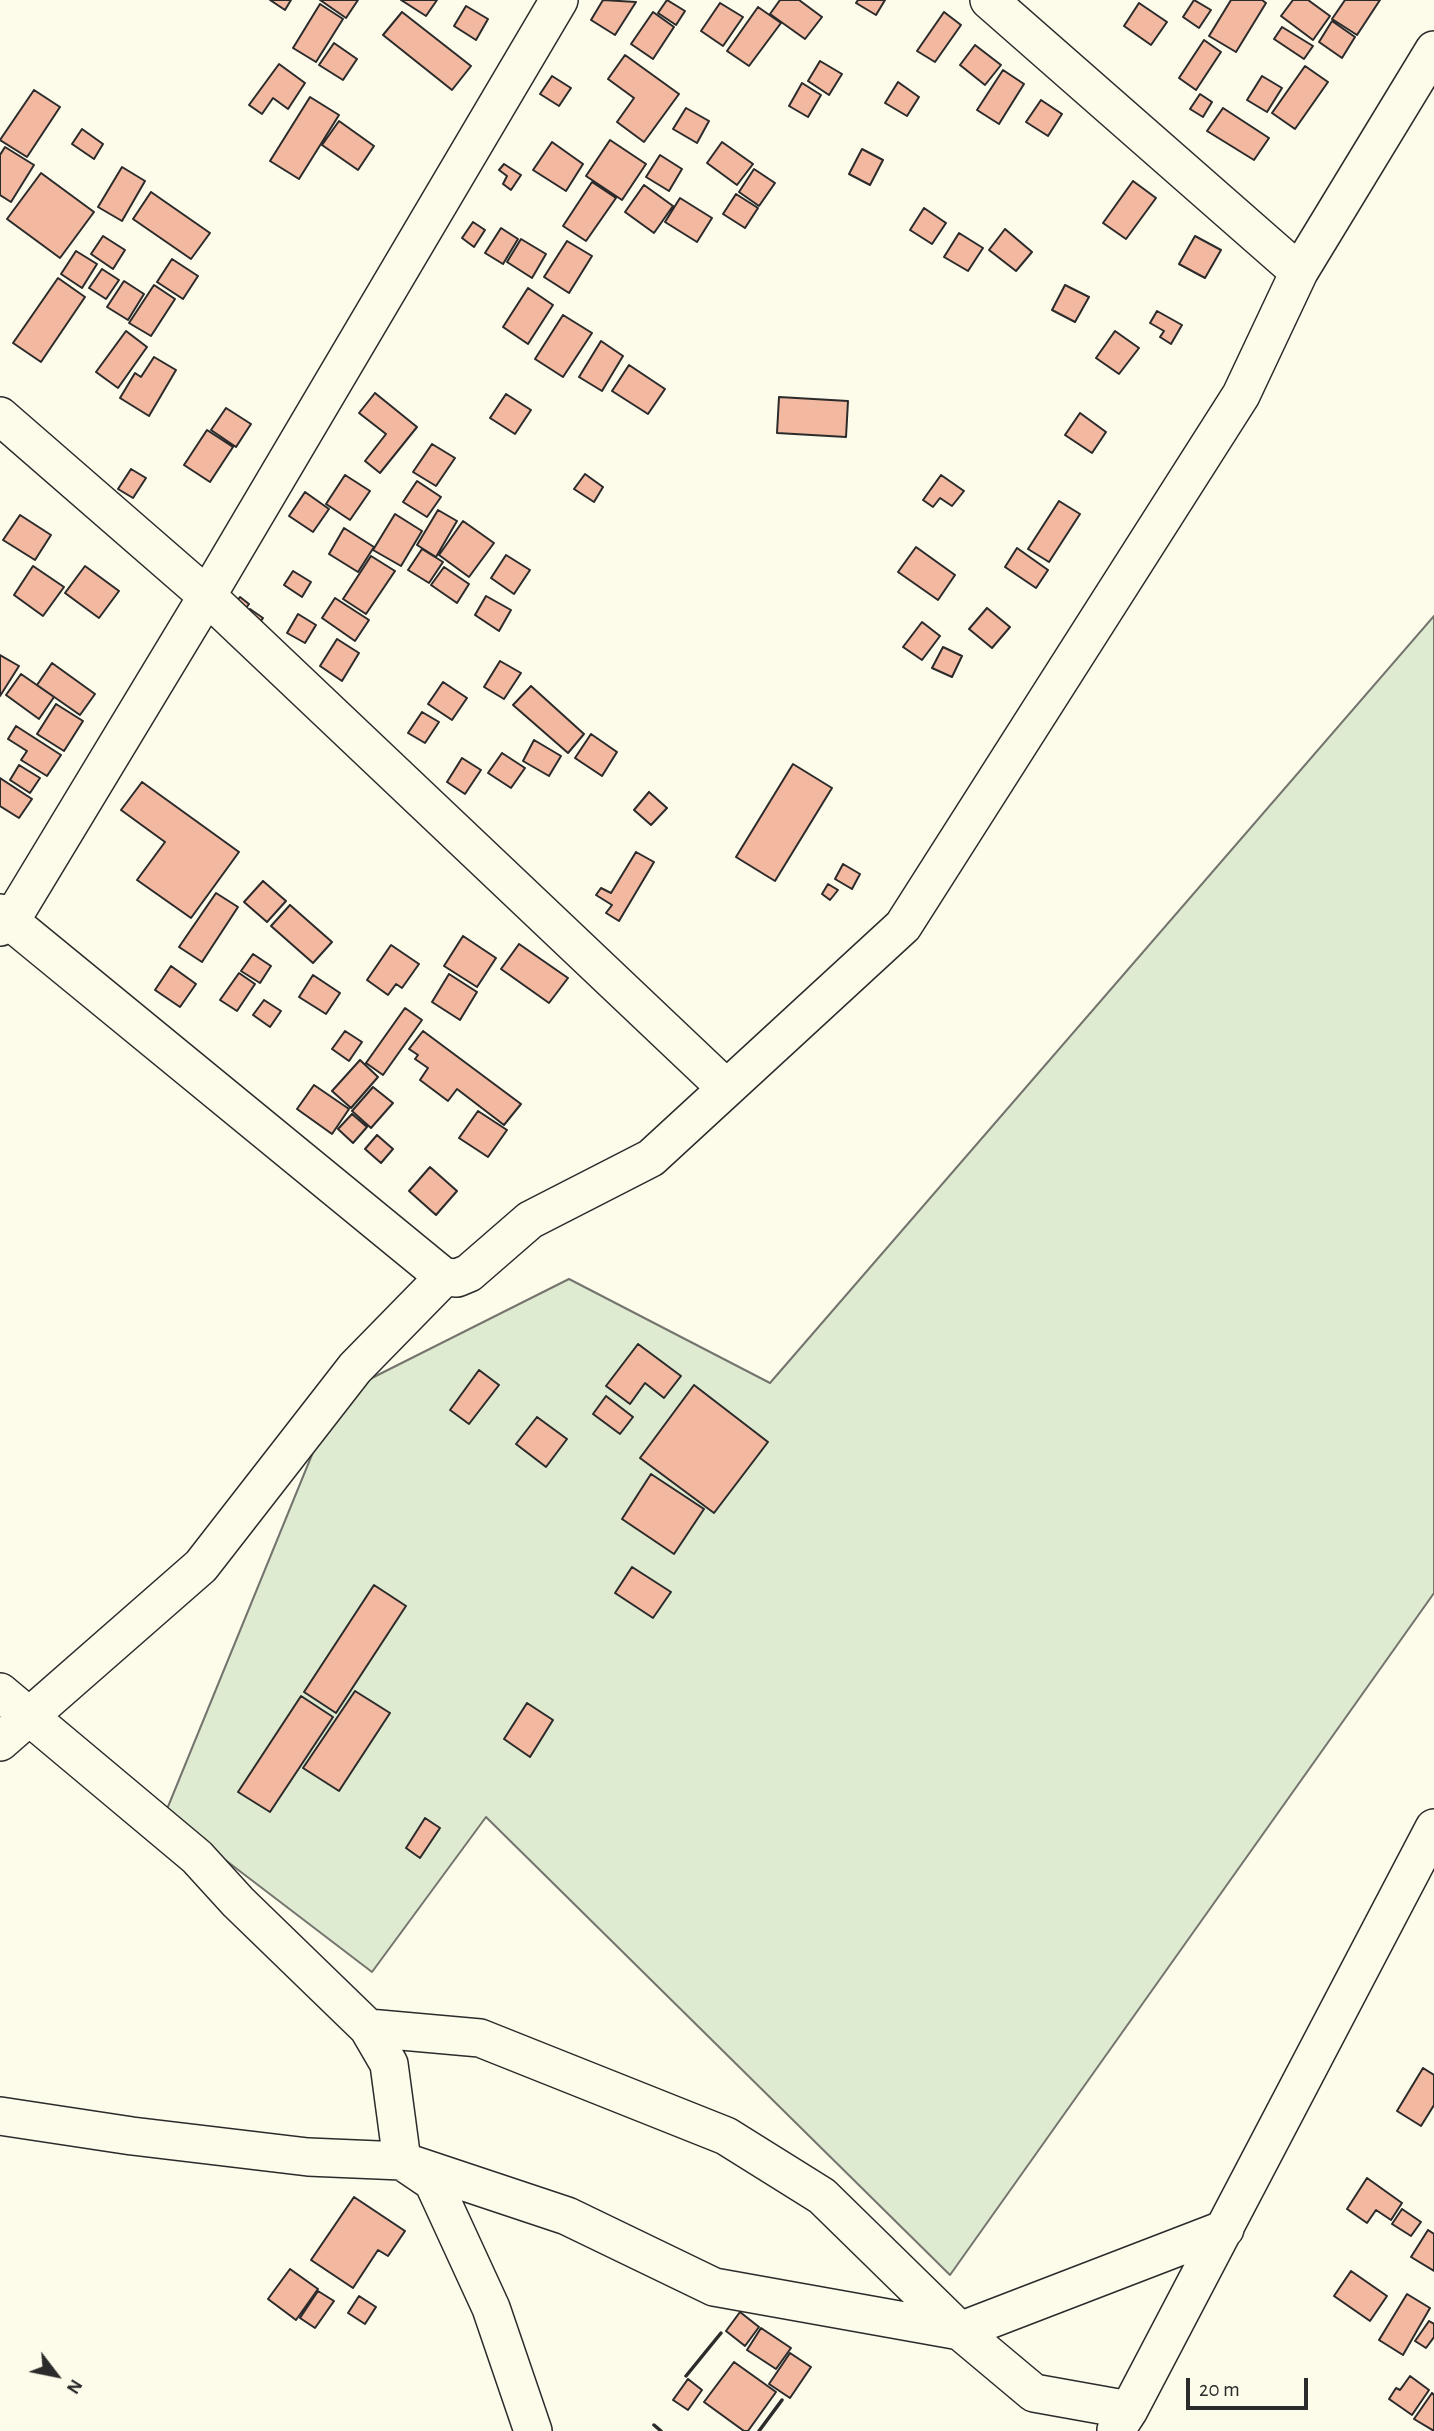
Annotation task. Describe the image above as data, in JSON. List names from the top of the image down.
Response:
{
  "scale_bar": "20 m",
  "north": "bottom right"
}
